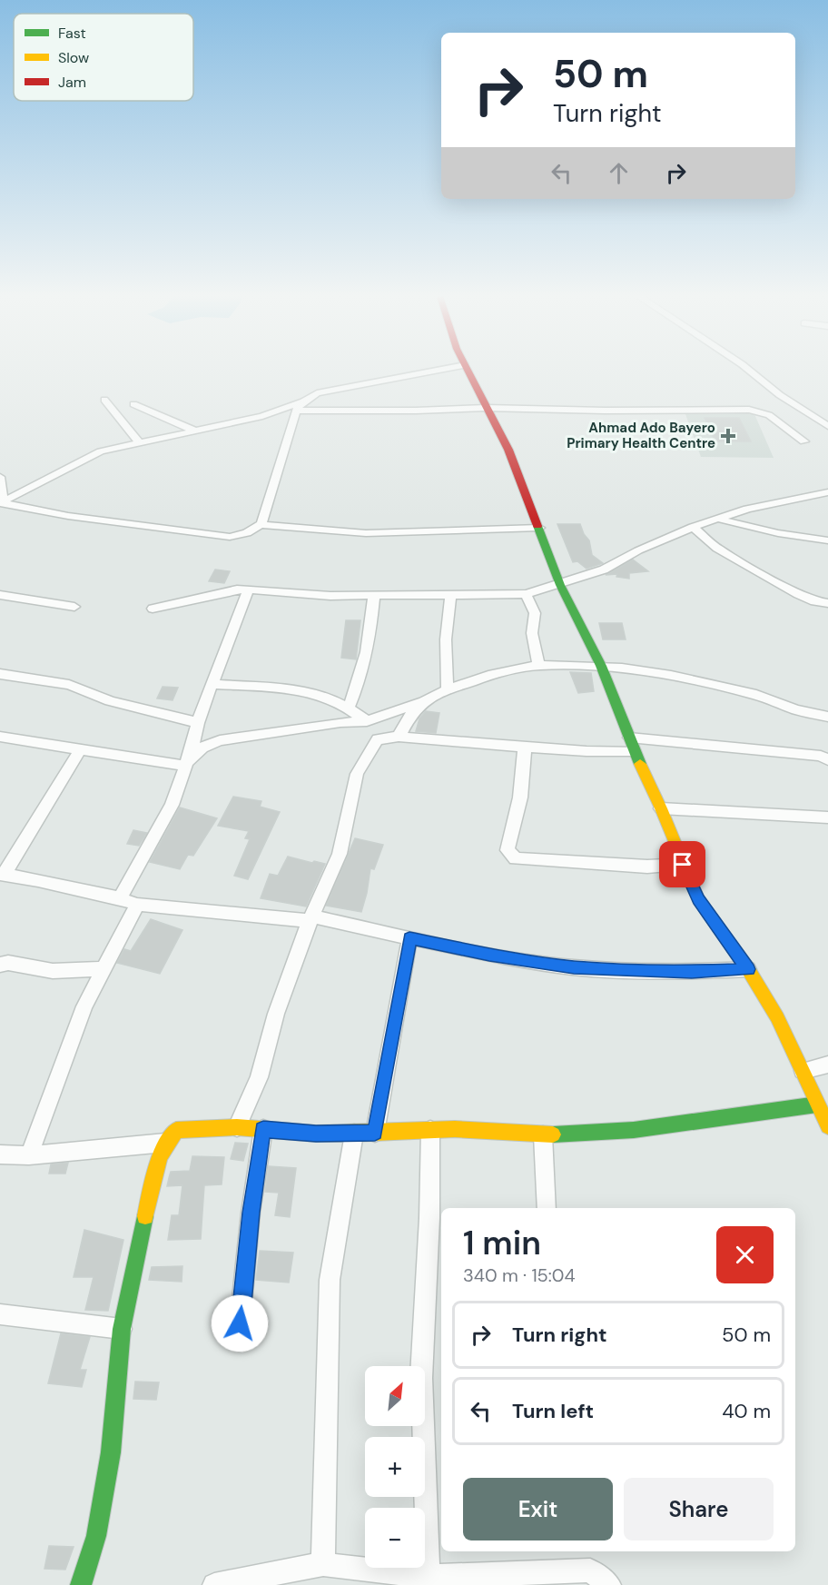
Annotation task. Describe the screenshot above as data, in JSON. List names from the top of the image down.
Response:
{
  "places": {
    "health": ["Ahmad Ado Bayero Primary Health Centre"]
  },
  "legend": ["Fast", "Slow", "Jam"],
  "north": "top right",
  "page": {
    "turn": ["50 m", "Turn right"],
    "heading": ["1 min", "340 m · 15:04"],
    "list": [
      {
        "name": "Turn right",
        "value": "50 m"
      },
      {
        "name": "Turn left",
        "value": "40 m"
      }
    ],
    "map_buttons": ["+", "−"],
    "buttons": ["Exit", "Share"]
  }
}
